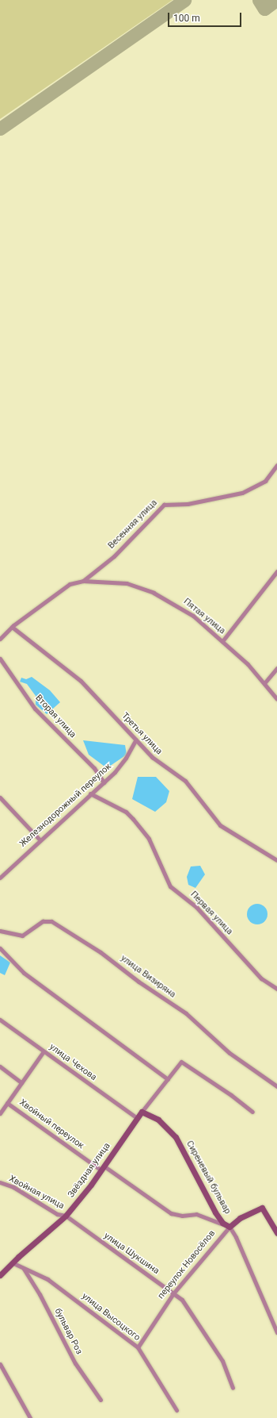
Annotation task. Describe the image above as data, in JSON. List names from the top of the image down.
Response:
{
  "streets": {
    "street": [
      "Весенняя улица",
      "Пятая улица",
      "Вторая улица",
      "Третья улица",
      "Железнодорожный переулок",
      "Первая улица",
      "улица Визиряна",
      "улица Чехова",
      "Хвойный переулок",
      "Звёздная улица",
      "Сиреневый бульвар",
      "Хвойная улица",
      "улица Шукшина",
      "переулок Новосёлов",
      "улица Высоцкого",
      "бульвар Роз"
    ]
  },
  "crossings": [
    ["Весенняя улица", "Пятая улица"],
    ["Весенняя улица", "Третья улица"],
    ["Вторая улица", "Железнодорожный переулок"],
    ["Третья улица", "Железнодорожный переулок"],
    ["Железнодорожный переулок", "Первая улица"],
    ["улица Чехова", "Звёздная улица"],
    ["Хвойный переулок", "Звёздная улица"],
    ["Хвойный переулок", "Сиреневый бульвар"],
    ["Хвойный переулок", "переулок Новосёлов"],
    ["Звёздная улица", "Сиреневый бульвар"],
    ["Звёздная улица", "Хвойная улица"],
    ["Звёздная улица", "улица Шукшина"],
    ["Звёздная улица", "улица Высоцкого"],
    ["Сиреневый бульвар", "переулок Новосёлов"],
    ["Хвойная улица", "улица Шукшина"],
    ["улица Шукшина", "переулок Новосёлов"],
    ["переулок Новосёлов", "улица Высоцкого"],
    ["улица Высоцкого", "бульвар Роз"]
  ],
  "scale_bar": "100 m"
}
